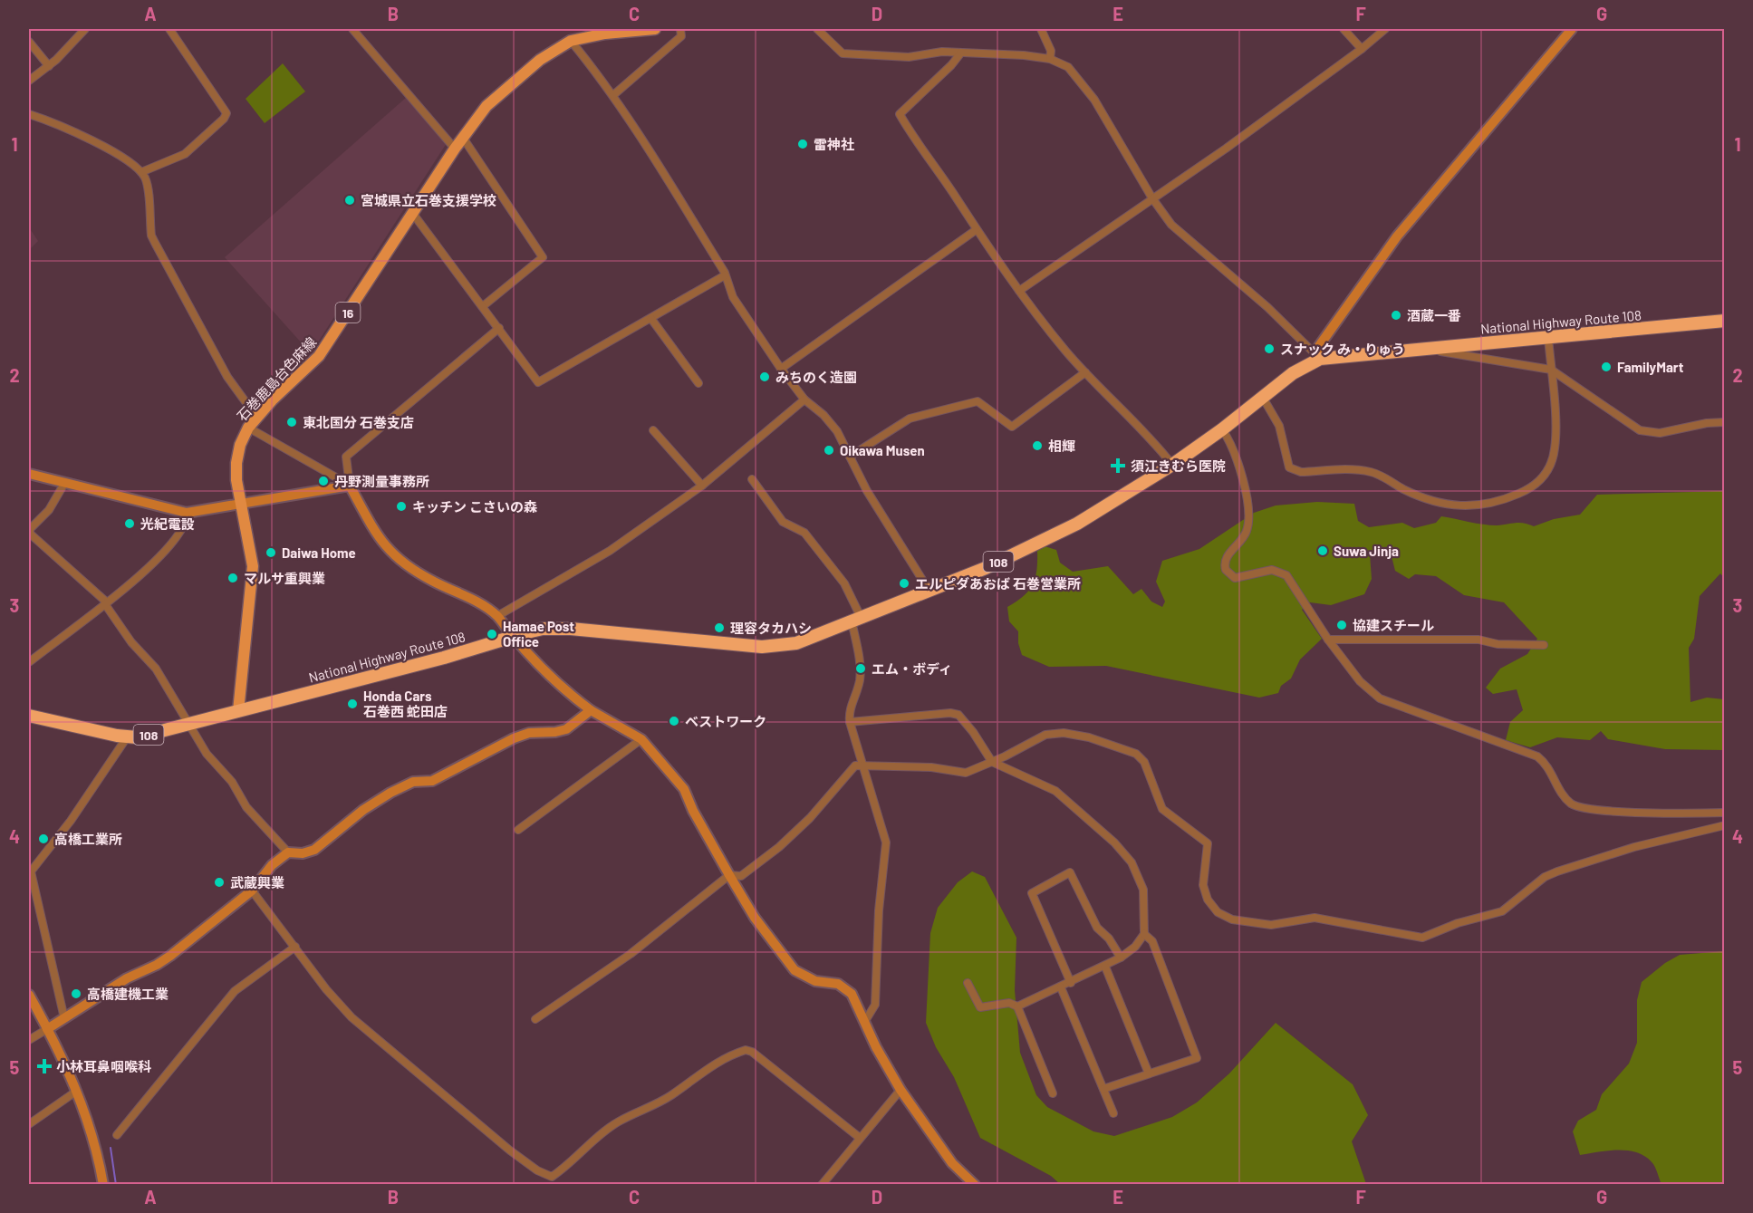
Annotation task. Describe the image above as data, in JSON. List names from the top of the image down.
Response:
{
  "streets": {
    "highway": ["National Highway Route 108", "108"],
    "main road": ["16", "石巻鹿島台色麻線"]
  },
  "crossings": [
    ["National Highway Route 108", "石巻鹿島台色麻線"]
  ],
  "places": {
    "other": [
      "雷神社",
      "宮城県立石巻支援学校",
      "酒蔵一番",
      "スナック み・りゅう",
      "FamilyMart",
      "みちのく造園",
      "東北国分 石巻支店",
      "相輝",
      "Oikawa Musen",
      "丹野測量事務所",
      "キッチン こさいの森",
      "光紀電設",
      "Suwa Jinja",
      "Daiwa Home",
      "マルサ重興業",
      "エルピダあおば 石巻営業所",
      "協建スチール",
      "理容タカハシ",
      "Hamae Post Office",
      "エム・ボディ",
      "Honda Cars 石巻西 蛇田店",
      "ベストワーク",
      "高橋工業所",
      "武蔵興業",
      "高橋建機工業"
    ],
    "health": ["須江きむら医院", "小林耳鼻咽喉科"]
  },
  "grid": {
    "columns": [
      "A",
      "B",
      "C",
      "D",
      "E",
      "F",
      "G"
    ],
    "rows": [
      "1",
      "2",
      "3",
      "4",
      "5"
    ]
  }
}
